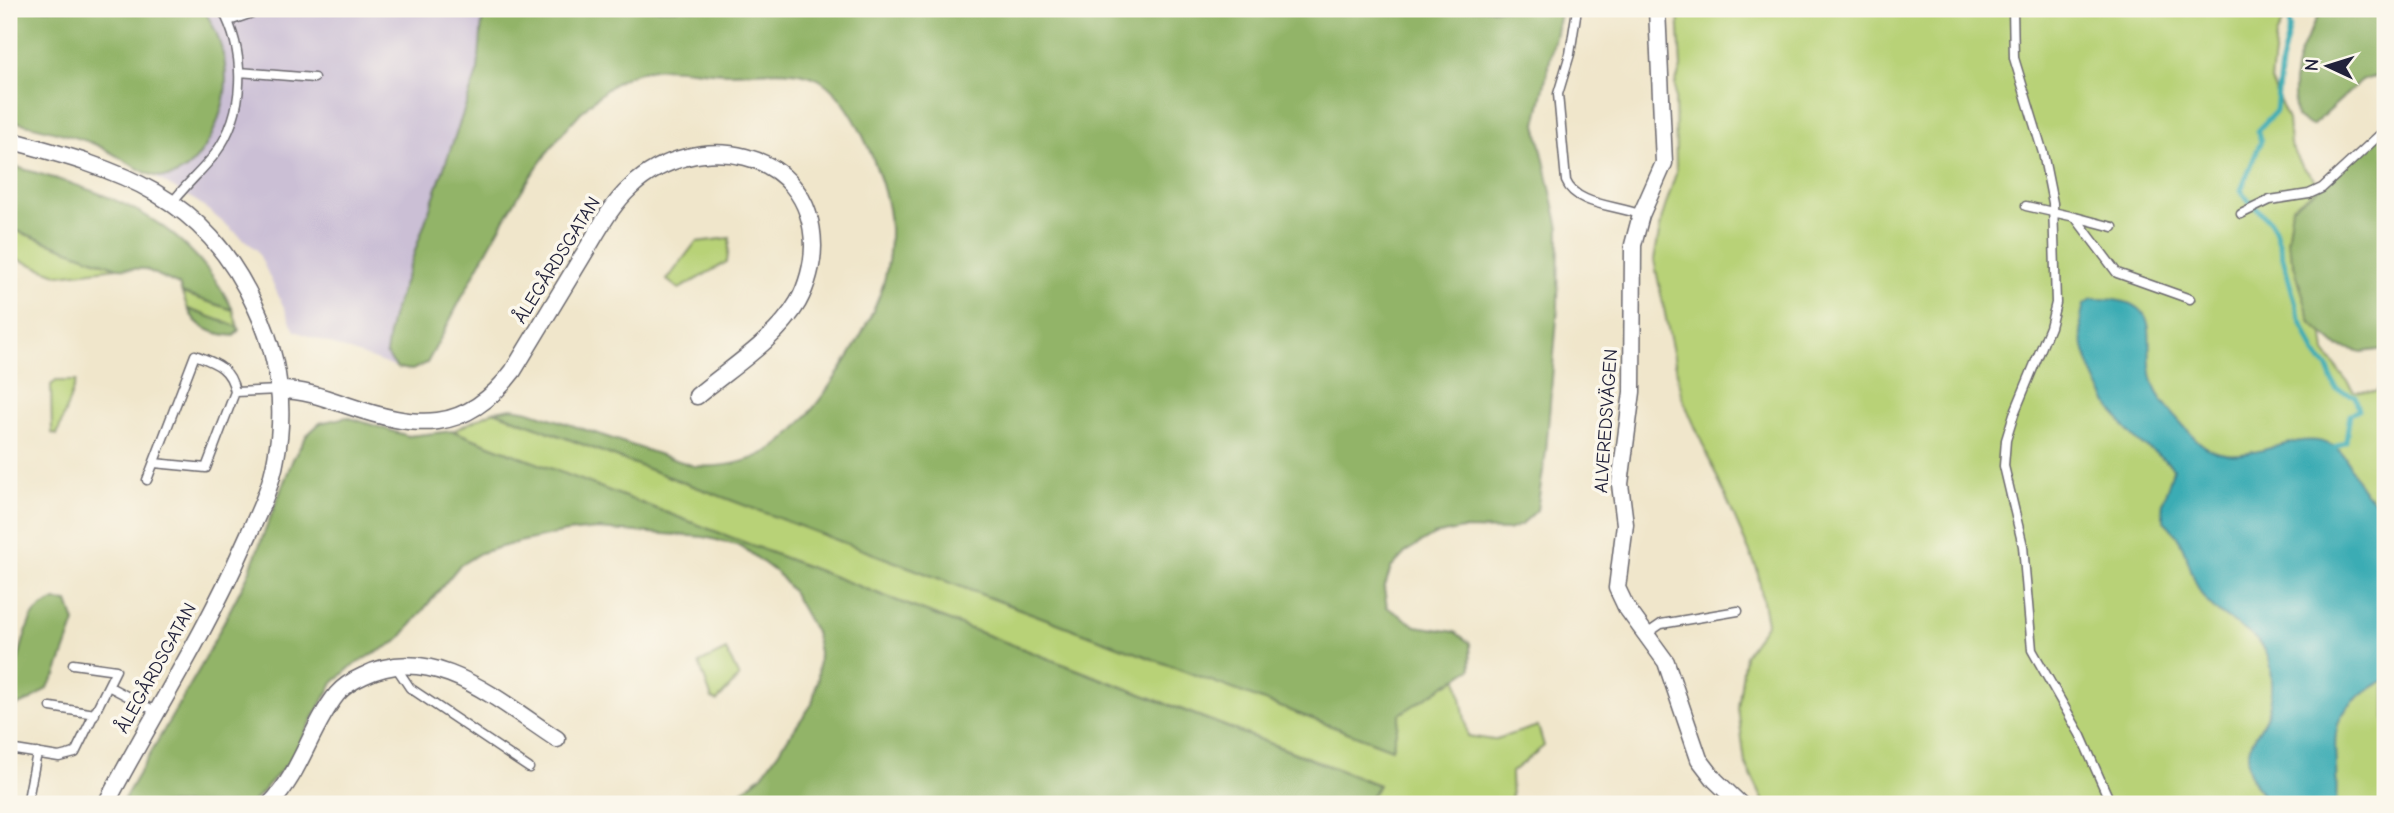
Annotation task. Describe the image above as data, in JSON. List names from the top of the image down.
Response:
{
  "streets": {
    "street": ["ÅLEGÅRDSGATAN", "ALVEREDSVÄGEN"]
  },
  "north": "left"
}
